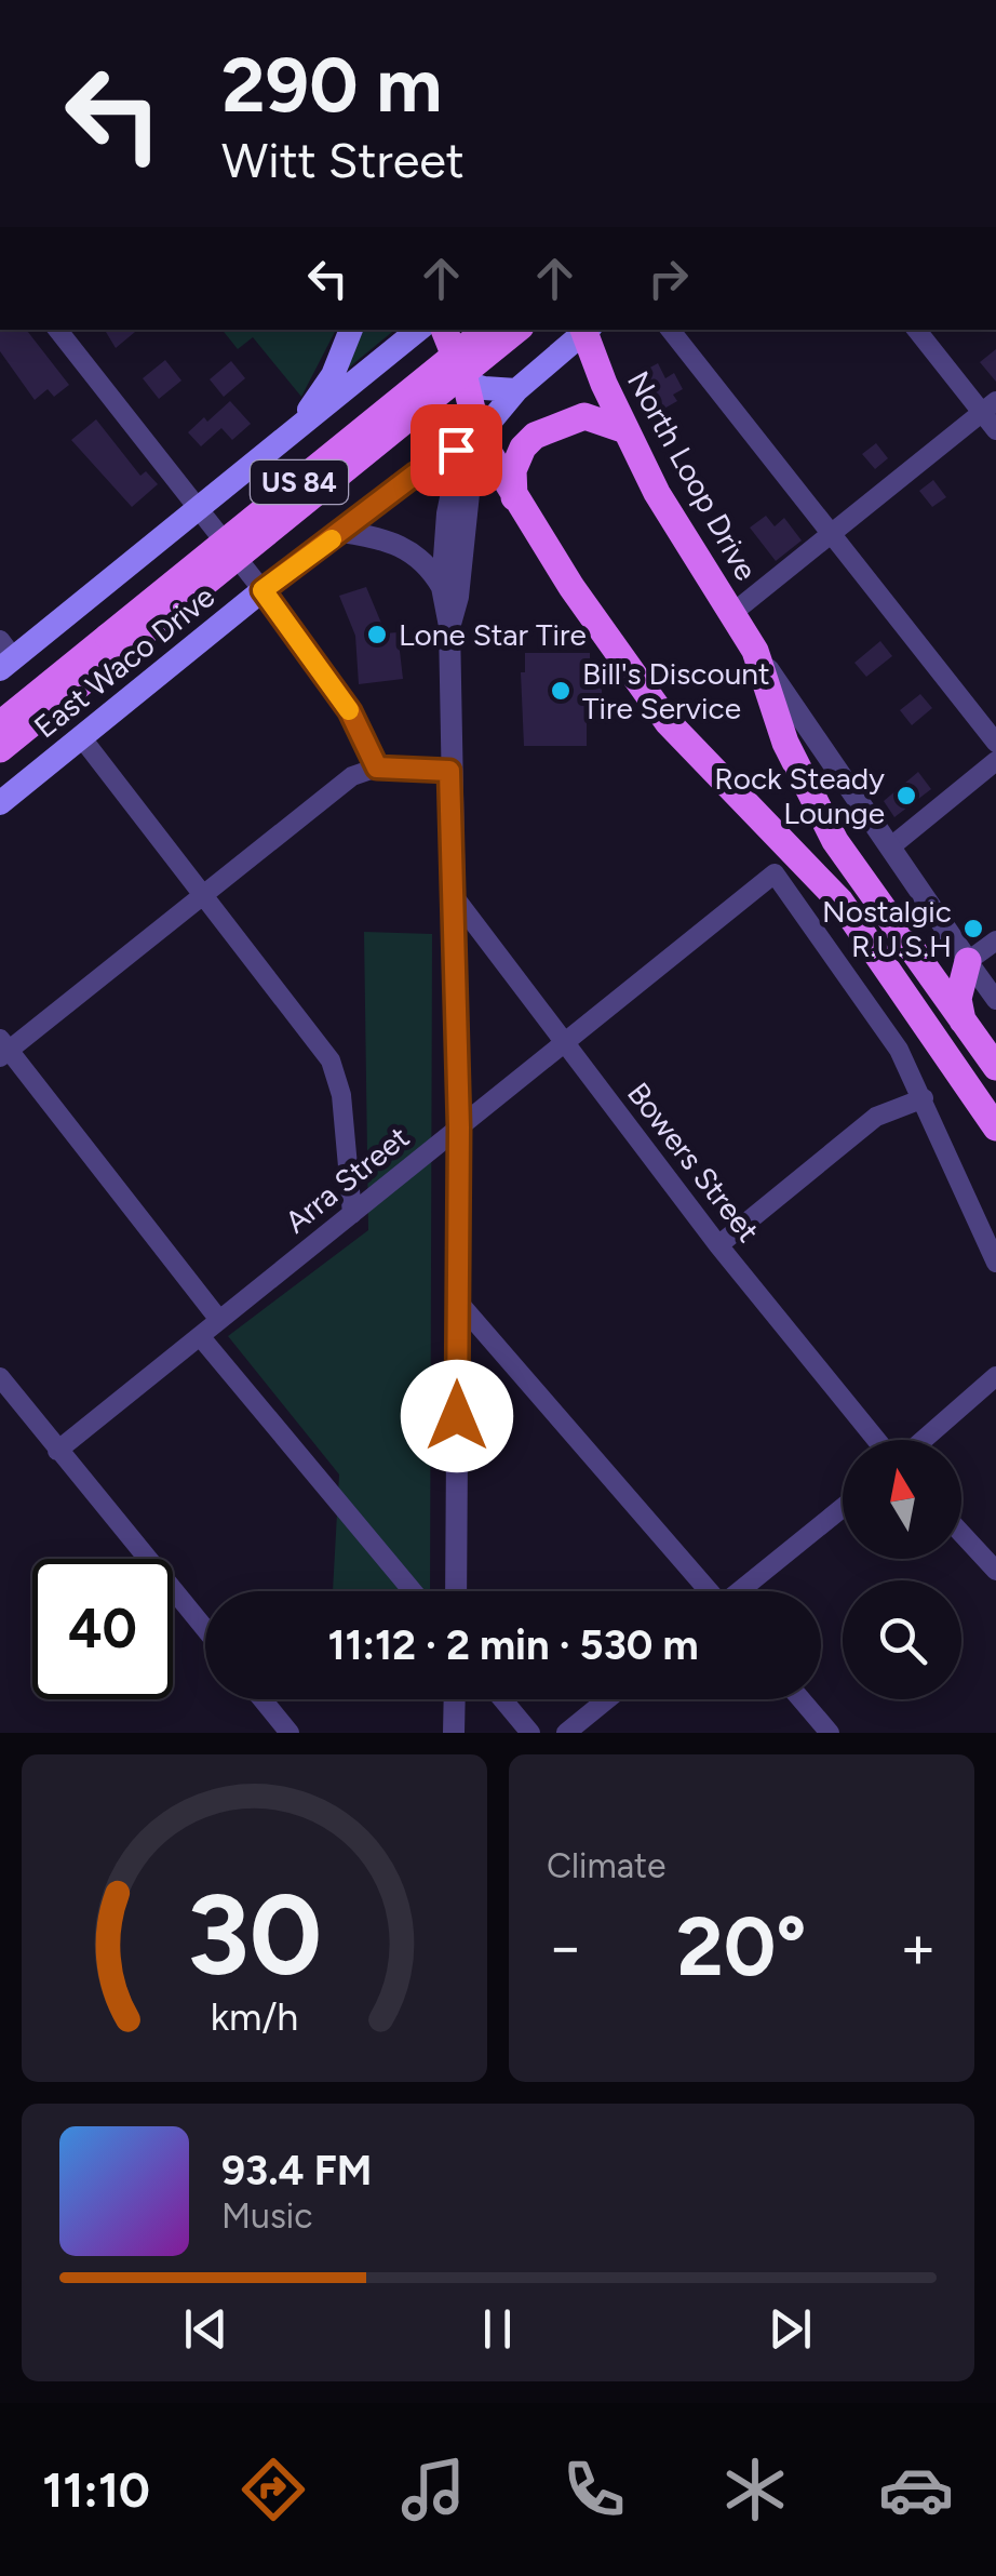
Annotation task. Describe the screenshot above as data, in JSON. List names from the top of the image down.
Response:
{
  "streets": {
    "main road": ["North Loop Drive", "US 84", "East Waco Drive"],
    "street": ["Bowers Street", "Arra Street"]
  },
  "crossings": [
    ["Bowers Street", "Arra Street"]
  ],
  "places": [
    "Lone Star Tire",
    "Bill's Discount Tire Service",
    "Rock Steady Lounge",
    "Nostalgic R.U.S.H"
  ],
  "north": "top",
  "page": {
    "turn": ["290 m", "Witt Street"],
    "limit": "40",
    "trip": "11:12 · 2 min · 530 m",
    "tile": "Climate",
    "heat": ["−", "20°", "+"],
    "song": ["93.4 FM", "Music"],
    "tabs": "11:10",
    "gauge": ["30", "km/h"]
  }
}
